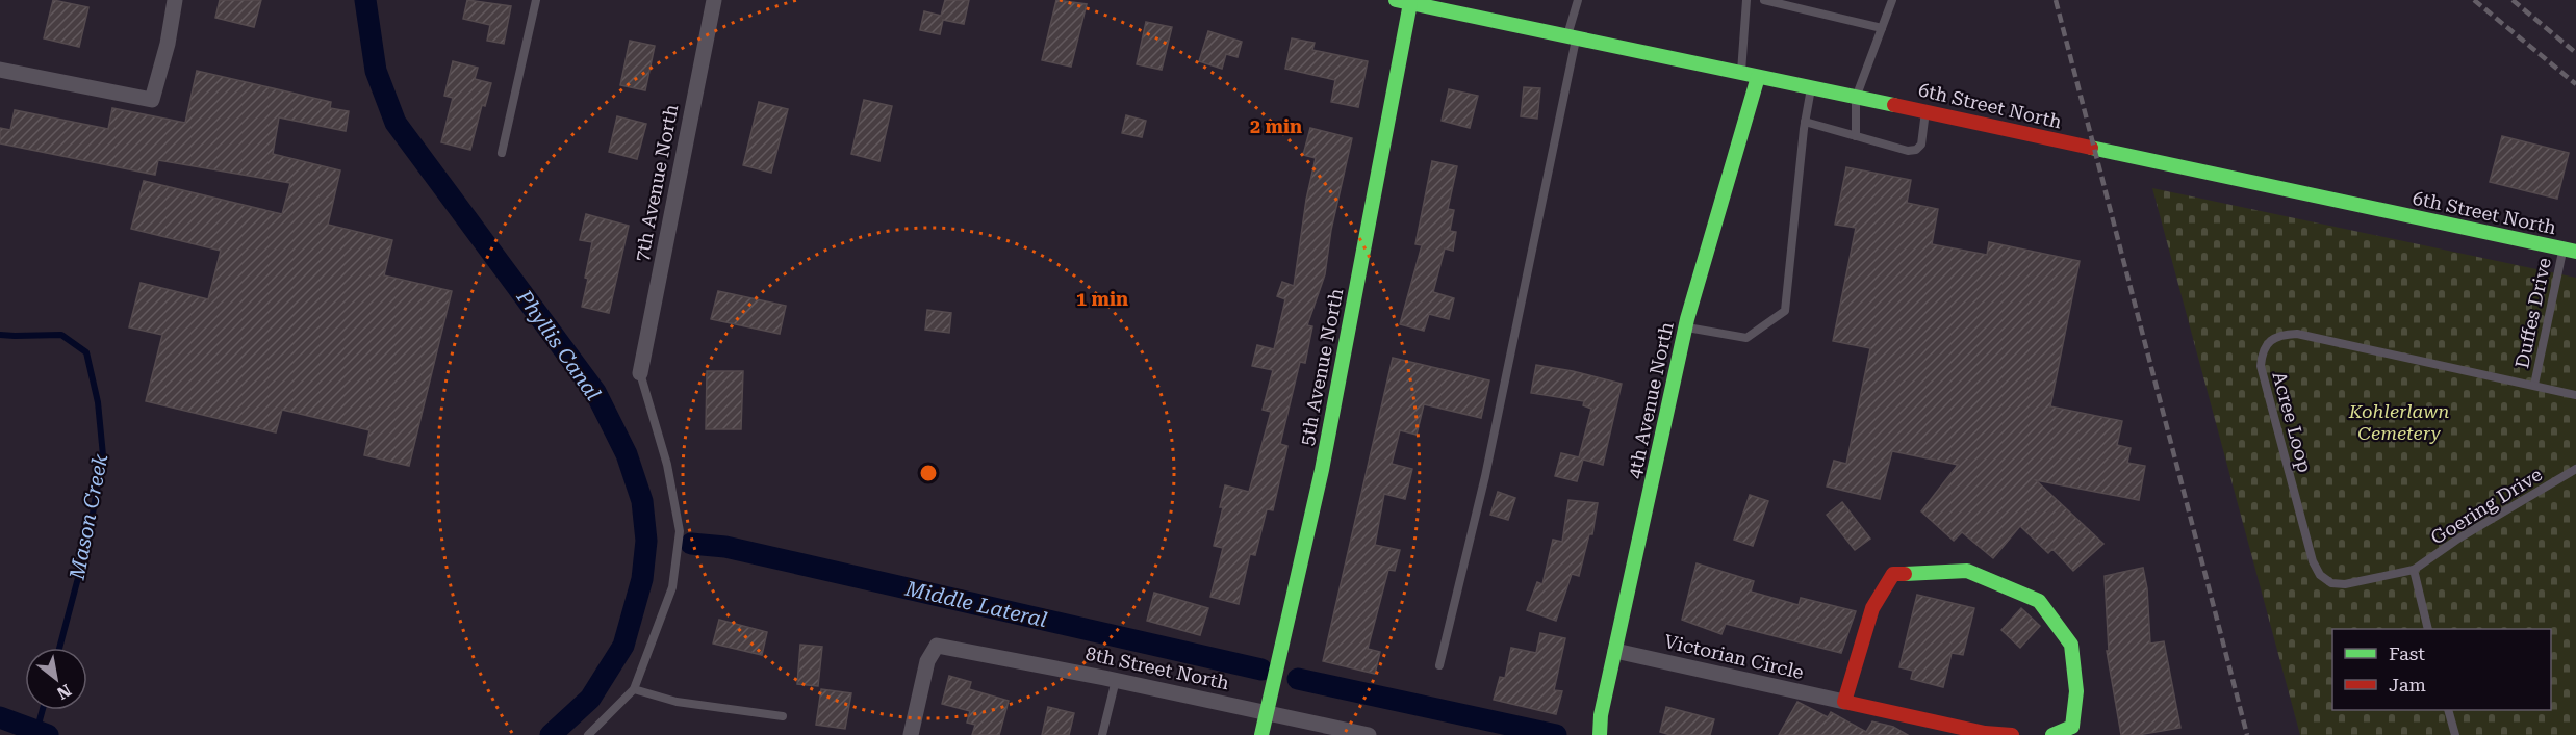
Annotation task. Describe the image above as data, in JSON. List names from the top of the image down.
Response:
{
  "streets": {
    "street": [
      "6th Street North",
      "7th Avenue North",
      "5th Avenue North",
      "4th Avenue North",
      "Victorian Circle",
      "8th Street North"
    ],
    "lane": ["Duffes Drive", "Acree Loop", "Goering Drive"]
  },
  "crossings": [
    ["6th Street North", "Duffes Drive"],
    ["6th Street North", "5th Avenue North"],
    ["6th Street North", "4th Avenue North"],
    ["Duffes Drive", "Acree Loop"],
    ["5th Avenue North", "8th Street North"],
    ["4th Avenue North", "Victorian Circle"],
    ["Acree Loop", "Goering Drive"]
  ],
  "water": ["Phyllis Canal", "Mason Creek", "Middle Lateral"],
  "parks": ["Kohlerlawn Cemetery"],
  "legend": ["Fast", "Jam"],
  "north": "bottom right",
  "rings": ["2 min", "1 min"]
}
